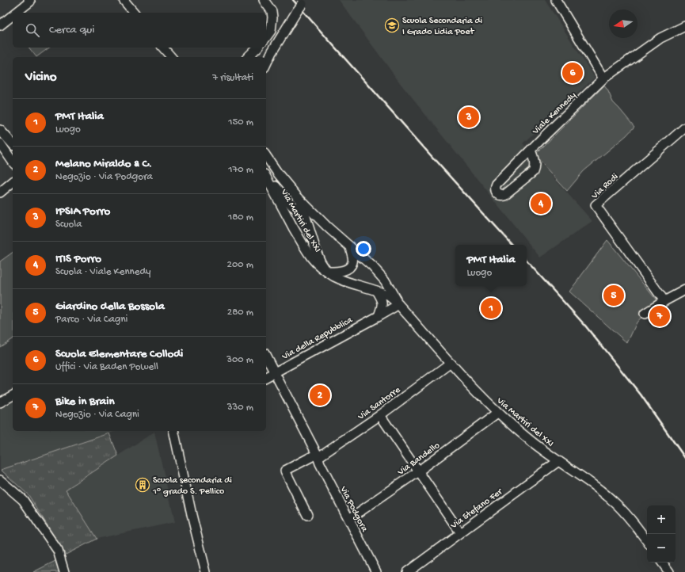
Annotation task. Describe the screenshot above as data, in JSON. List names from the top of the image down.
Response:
{
  "streets": {
    "street": [
      "Viale Kennedy",
      "Via Rodi",
      "Via Martiri del XXI",
      "Via della Repubblica",
      "Via Santorre",
      "Via Bandello",
      "Via Stefano Fer",
      "Via Podgora"
    ]
  },
  "crossings": [
    ["Via Martiri del XXI", "Via della Repubblica"],
    ["Via Martiri del XXI", "Via Santorre"],
    ["Via Martiri del XXI", "Via Bandello"],
    ["Via Martiri del XXI", "Via Stefano Fer"],
    ["Via della Repubblica", "Via Podgora"],
    ["Via Santorre", "Via Podgora"],
    ["Via Bandello", "Via Podgora"]
  ],
  "places": {
    "school or university": ["Scuola Secondaria di I Grado Lidia Poet"],
    "building": ["Scuola secondaria di 1° grado S. Pellico"]
  },
  "north": "left",
  "page": {
    "search": "Cerca qui",
    "heading": ["Vicino", "7 risultati"],
    "pins": [
      "6",
      "3",
      "4",
      "5",
      "1",
      "7",
      "2"
    ],
    "list": [
      {
        "mark": "1",
        "name": "PMT Italia",
        "note": "Luogo",
        "value": "150 m"
      },
      {
        "mark": "2",
        "name": "Melano Miraldo & C.",
        "note": "Negozio · Via Podgora",
        "value": "170 m"
      },
      {
        "mark": "3",
        "name": "IPSIA Porro",
        "note": "Scuola",
        "value": "180 m"
      },
      {
        "mark": "4",
        "name": "ITIS Porro",
        "note": "Scuola · Viale Kennedy",
        "value": "200 m"
      },
      {
        "mark": "5",
        "name": "Giardino della Bossola",
        "note": "Parco · Via Cagni",
        "value": "280 m"
      },
      {
        "mark": "6",
        "name": "Scuola Elementare Collodi",
        "note": "Uffici · Via Baden Powell",
        "value": "300 m"
      },
      {
        "mark": "7",
        "name": "Bike in Brain",
        "note": "Negozio · Via Cagni",
        "value": "330 m"
      }
    ],
    "popup": ["PMT Italia", "Luogo"],
    "map_buttons": ["+", "−"]
  }
}
